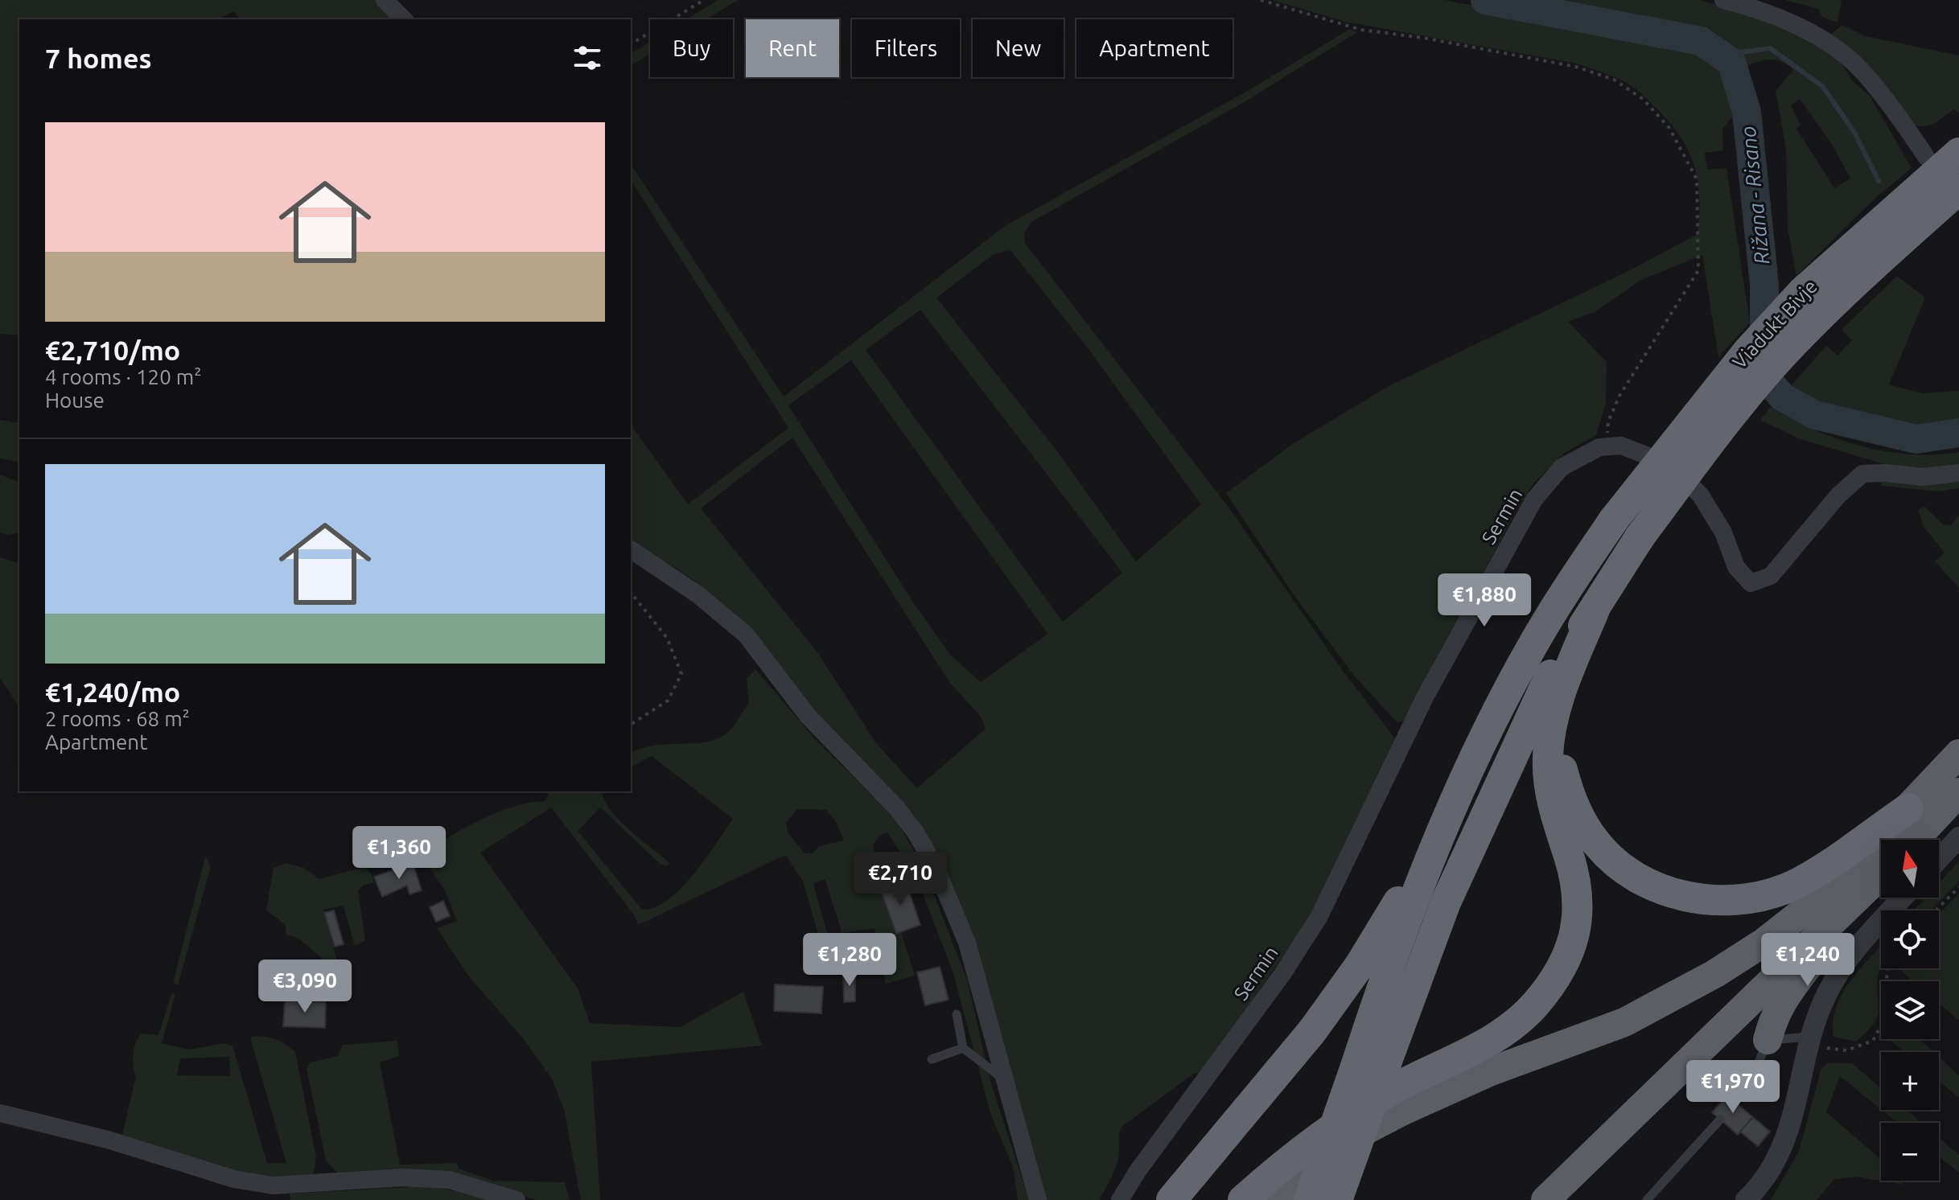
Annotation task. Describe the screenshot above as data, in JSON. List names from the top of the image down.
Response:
{
  "streets": {
    "highway": ["Viadukt Bivje"],
    "street": ["Sermin"]
  },
  "water": ["Rižana - Risano"],
  "north": "top",
  "page": {
    "chip": [
      "Buy",
      "Rent",
      "Filters",
      "New",
      "Apartment"
    ],
    "heading": "7 homes",
    "list": [
      {
        "name": "€2,710/mo",
        "note": "4 rooms · 120 m² · House"
      },
      {
        "name": "€1,240/mo",
        "note": "2 rooms · 68 m² · Apartment"
      }
    ],
    "price": [
      "€1,880",
      "€1,360",
      "€2,710",
      "€1,280",
      "€1,240",
      "€3,090",
      "€1,970"
    ],
    "map_buttons": ["+", "−"]
  }
}
